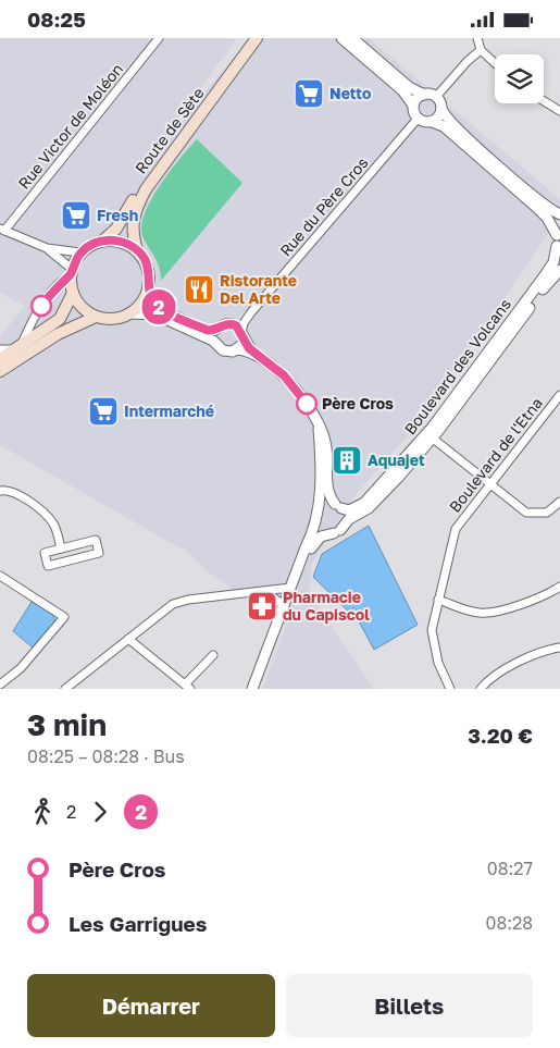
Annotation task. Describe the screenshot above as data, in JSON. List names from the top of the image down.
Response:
{
  "streets": {
    "main road": ["Route de Sète"],
    "street": [
      "Rue Victor de Moléon",
      "Rue du Père Cros",
      "Boulevard des Volcans",
      "Boulevard de l'Etna"
    ]
  },
  "crossings": [
    ["Rue du Père Cros", "Boulevard des Volcans"]
  ],
  "places": {
    "supermarket": ["Netto", "Fresh", "Intermarché"],
    "restaurant": ["Ristorante Del Arte"],
    "other": ["Père Cros"],
    "building": ["Aquajet"],
    "pharmacy": ["Pharmacie du Capiscol"]
  },
  "lines": ["bus line 2"],
  "page": {
    "status": "08:25",
    "on_map": "2",
    "heading": ["3 min", "08:25 – 08:28 · Bus", "3.20 €"],
    "legs": ["2", "2"],
    "list": [
      {
        "name": "Père Cros",
        "value": "08:27"
      },
      {
        "name": "Les Garrigues",
        "value": "08:28"
      }
    ],
    "buttons": ["Démarrer", "Billets"]
  }
}
